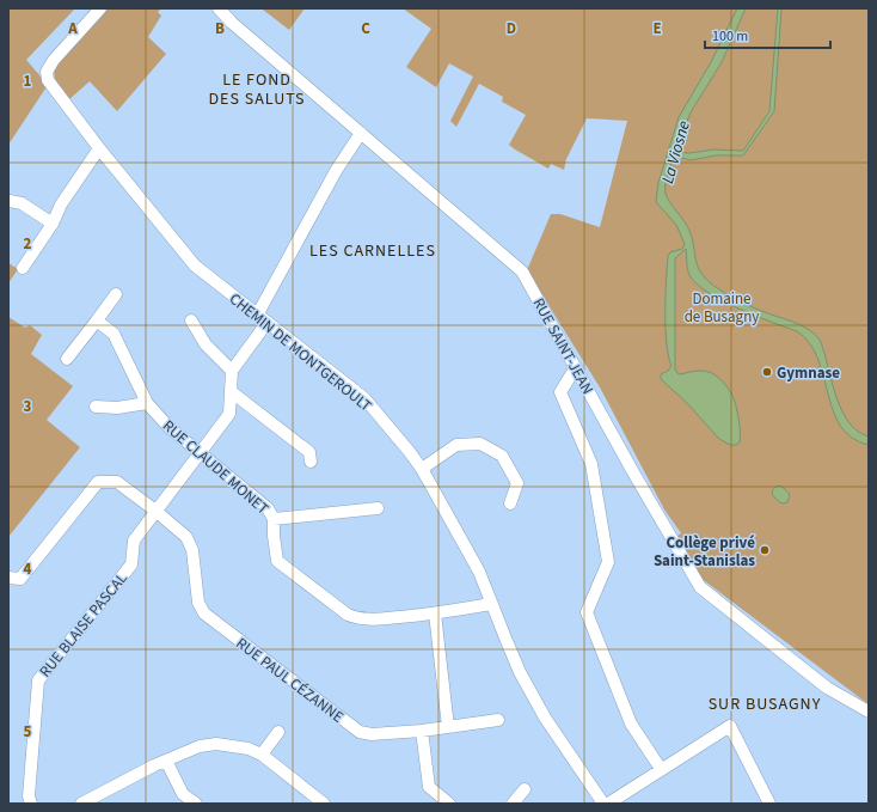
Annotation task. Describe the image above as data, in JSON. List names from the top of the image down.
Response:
{
  "streets": {
    "street": [
      "RUE SAINT-JEAN",
      "CHEMIN DE MONTGEROULT",
      "RUE CLAUDE MONET",
      "RUE BLAISE PASCAL",
      "RUE PAUL CÉZANNE"
    ]
  },
  "crossings": [
    ["RUE CLAUDE MONET", "RUE BLAISE PASCAL"],
    ["RUE BLAISE PASCAL", "RUE PAUL CÉZANNE"]
  ],
  "districts": ["LE FOND DES SALUTS", "LES CARNELLES", "SUR BUSAGNY"],
  "water": ["La Viosne"],
  "parks": ["Domaine de Busagny"],
  "places": ["Gymnase", "Collège privé Saint-Stanislas"],
  "scale_bar": "100 m",
  "grid": {
    "columns": [
      "A",
      "B",
      "C",
      "D",
      "E"
    ],
    "rows": [
      "1",
      "2",
      "3",
      "4",
      "5"
    ]
  }
}
